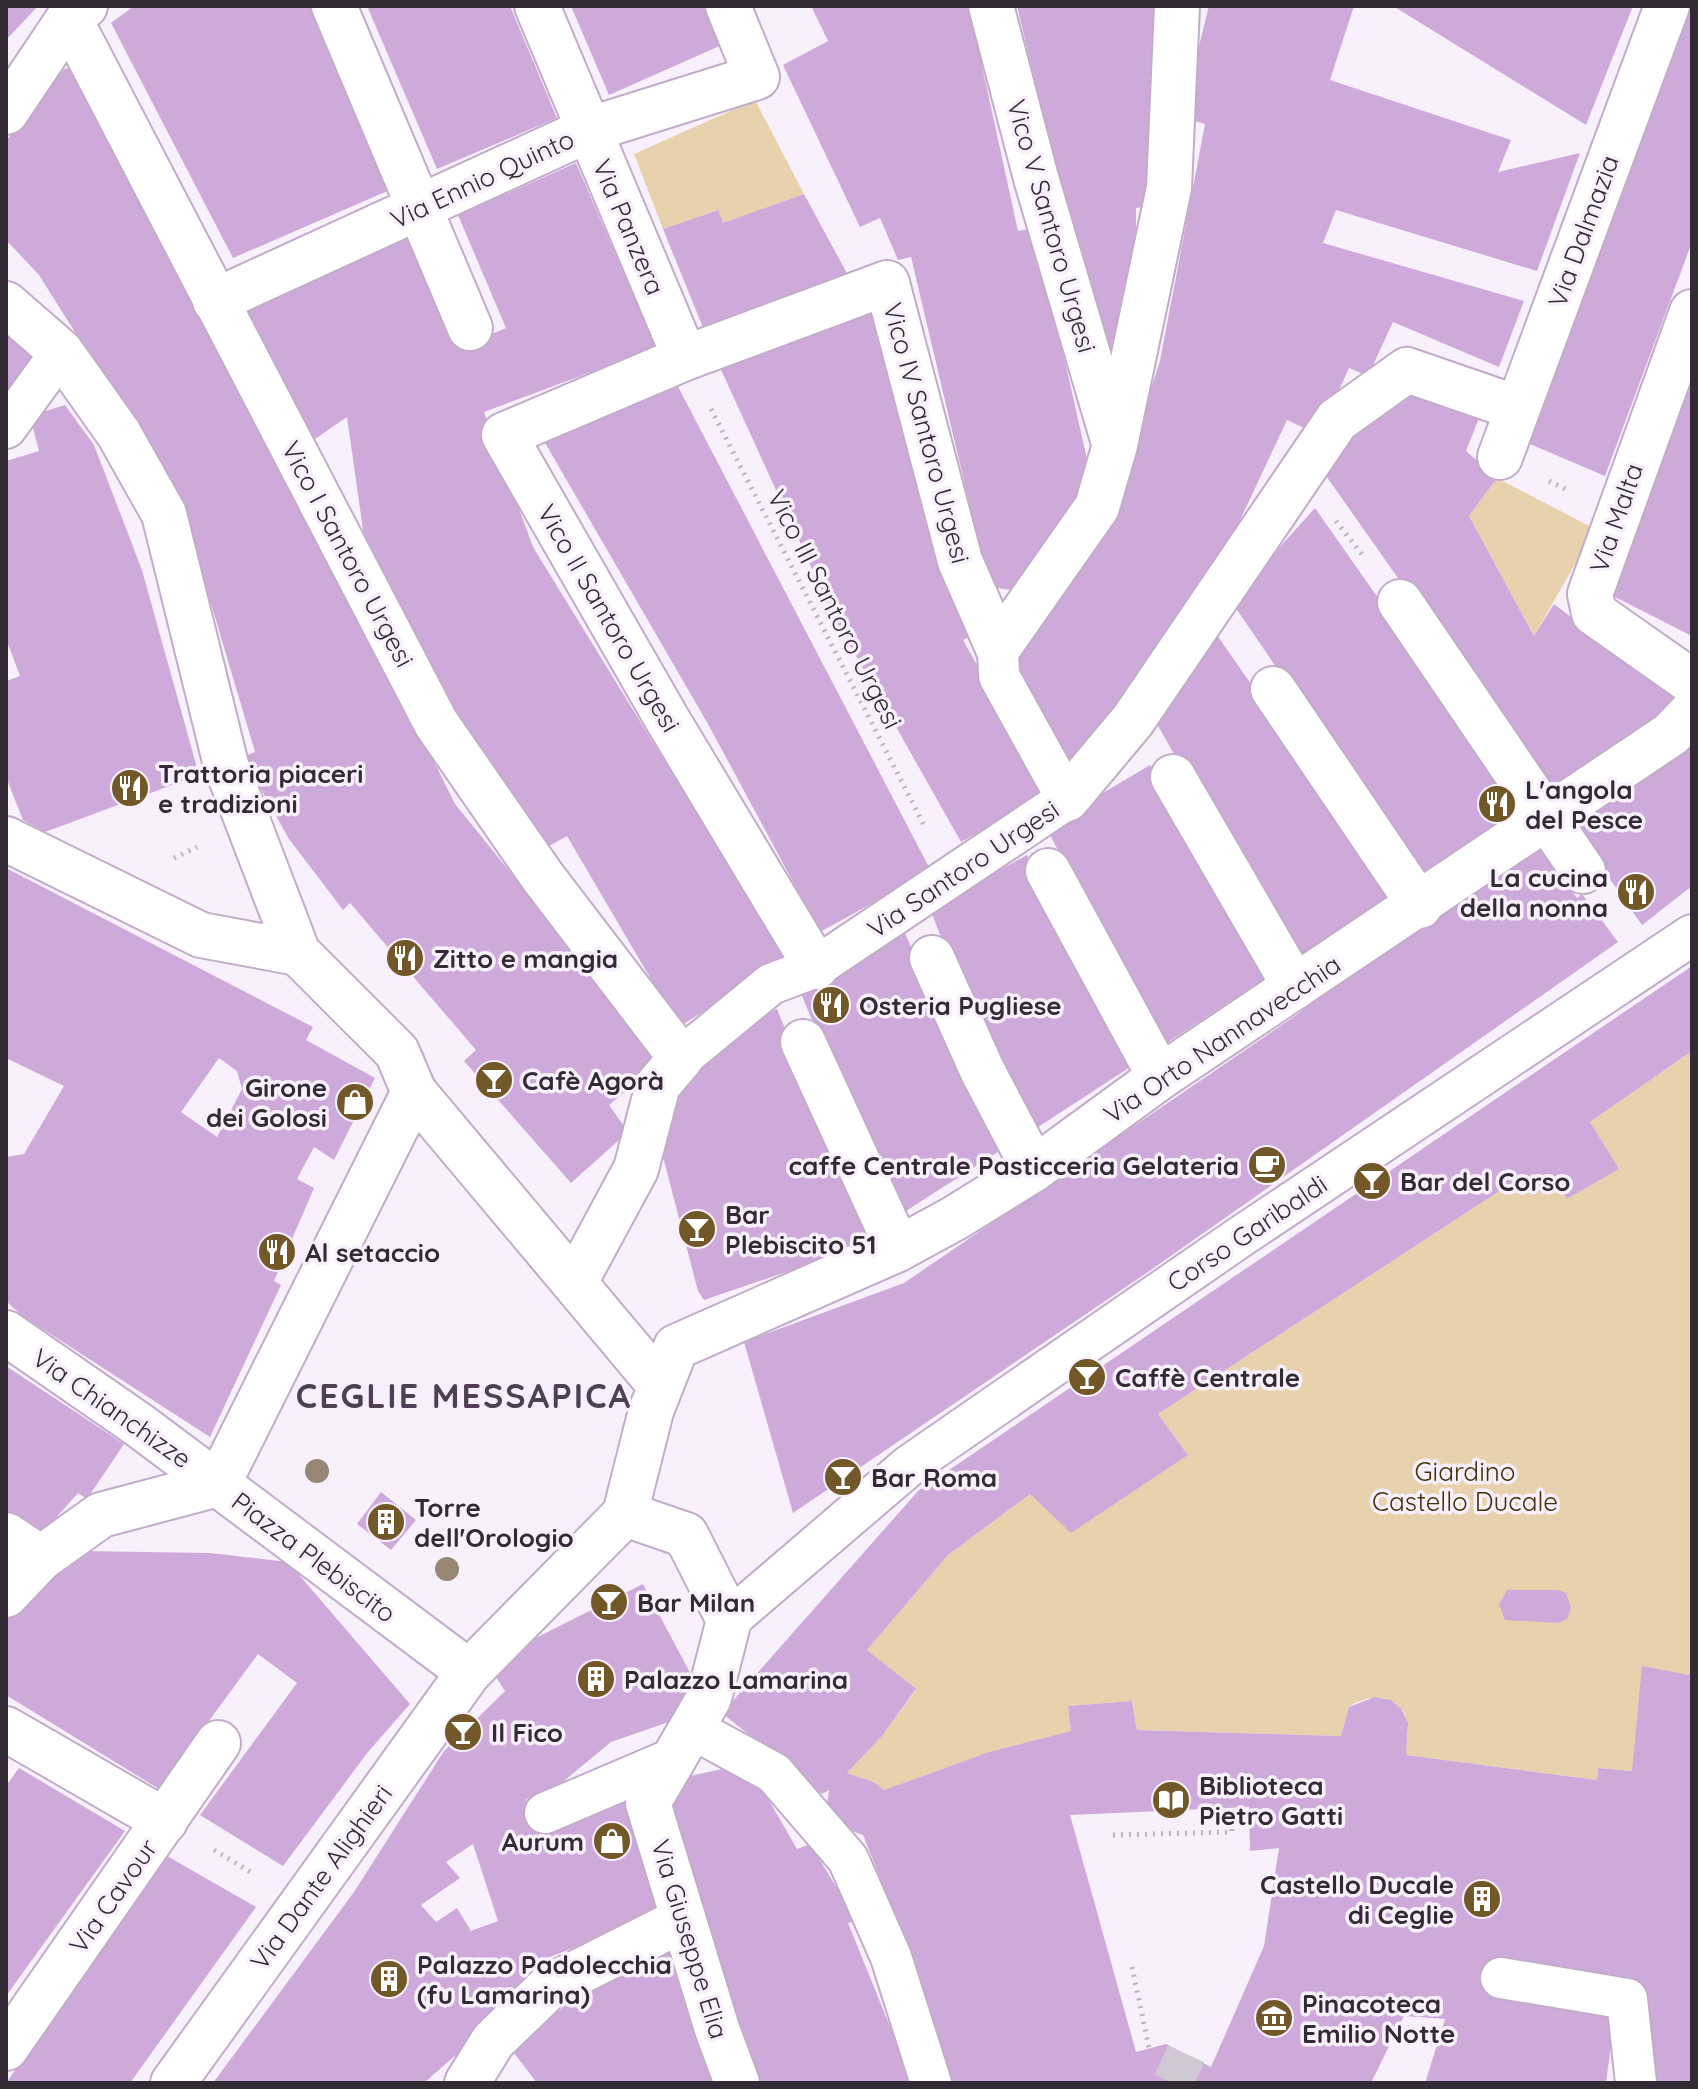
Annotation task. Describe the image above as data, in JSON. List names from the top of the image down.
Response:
{
  "streets": {
    "street": [
      "Via Ennio Quinto",
      "Vico V Santoro Urgesi",
      "Via Panzera",
      "Via Dalmazia",
      "Vico IV Santoro Urgesi",
      "Via Malta",
      "Vico I Santoro Urgesi",
      "Vico II Santoro Urgesi",
      "Via Santoro Urgesi",
      "Via Orto Nannavecchia",
      "Corso Garibaldi",
      "Via Chianchizze",
      "Piazza Plebiscito",
      "Via Dante Alighieri",
      "Via Cavour",
      "Via Giuseppe Elia"
    ],
    "path": ["Vico III Santoro Urgesi"]
  },
  "crossings": [
    ["Via Ennio Quinto", "Via Panzera"],
    ["Via Ennio Quinto", "Vico I Santoro Urgesi"],
    ["Via Panzera", "Vico IV Santoro Urgesi"],
    ["Via Panzera", "Vico III Santoro Urgesi"],
    ["Via Panzera", "Vico II Santoro Urgesi"],
    ["Vico IV Santoro Urgesi", "Vico III Santoro Urgesi"],
    ["Vico IV Santoro Urgesi", "Vico II Santoro Urgesi"],
    ["Vico IV Santoro Urgesi", "Via Santoro Urgesi"],
    ["Vico I Santoro Urgesi", "Via Santoro Urgesi"],
    ["Vico III Santoro Urgesi", "Vico II Santoro Urgesi"],
    ["Vico III Santoro Urgesi", "Via Santoro Urgesi"],
    ["Vico II Santoro Urgesi", "Via Santoro Urgesi"],
    ["Corso Garibaldi", "Via Giuseppe Elia"],
    ["Via Chianchizze", "Piazza Plebiscito"],
    ["Piazza Plebiscito", "Via Dante Alighieri"]
  ],
  "districts": ["CEGLIE MESSAPICA"],
  "parks": ["Giardino Castello Ducale"],
  "places": {
    "restaurant": [
      "Trattoria piaceri e tradizioni",
      "L'angola del Pesce",
      "La cucina della nonna",
      "Zitto e mangia",
      "Osteria Pugliese",
      "Al setaccio"
    ],
    "bar": [
      "Cafè Agorà",
      "Bar del Corso",
      "Bar Plebiscito 51",
      "Caffè Centrale",
      "Bar Roma",
      "Bar Milan",
      "Il Fico"
    ],
    "shop": ["Girone dei Golosi", "Aurum"],
    "cafe": ["caffe Centrale Pasticceria Gelateria"],
    "building": [
      "Torre dell'Orologio",
      "Palazzo Lamarina",
      "Castello Ducale di Ceglie",
      "Palazzo Padolecchia (fu Lamarina)"
    ],
    "library": ["Biblioteca Pietro Gatti"],
    "museum": ["Pinacoteca Emilio Notte"]
  }
}
